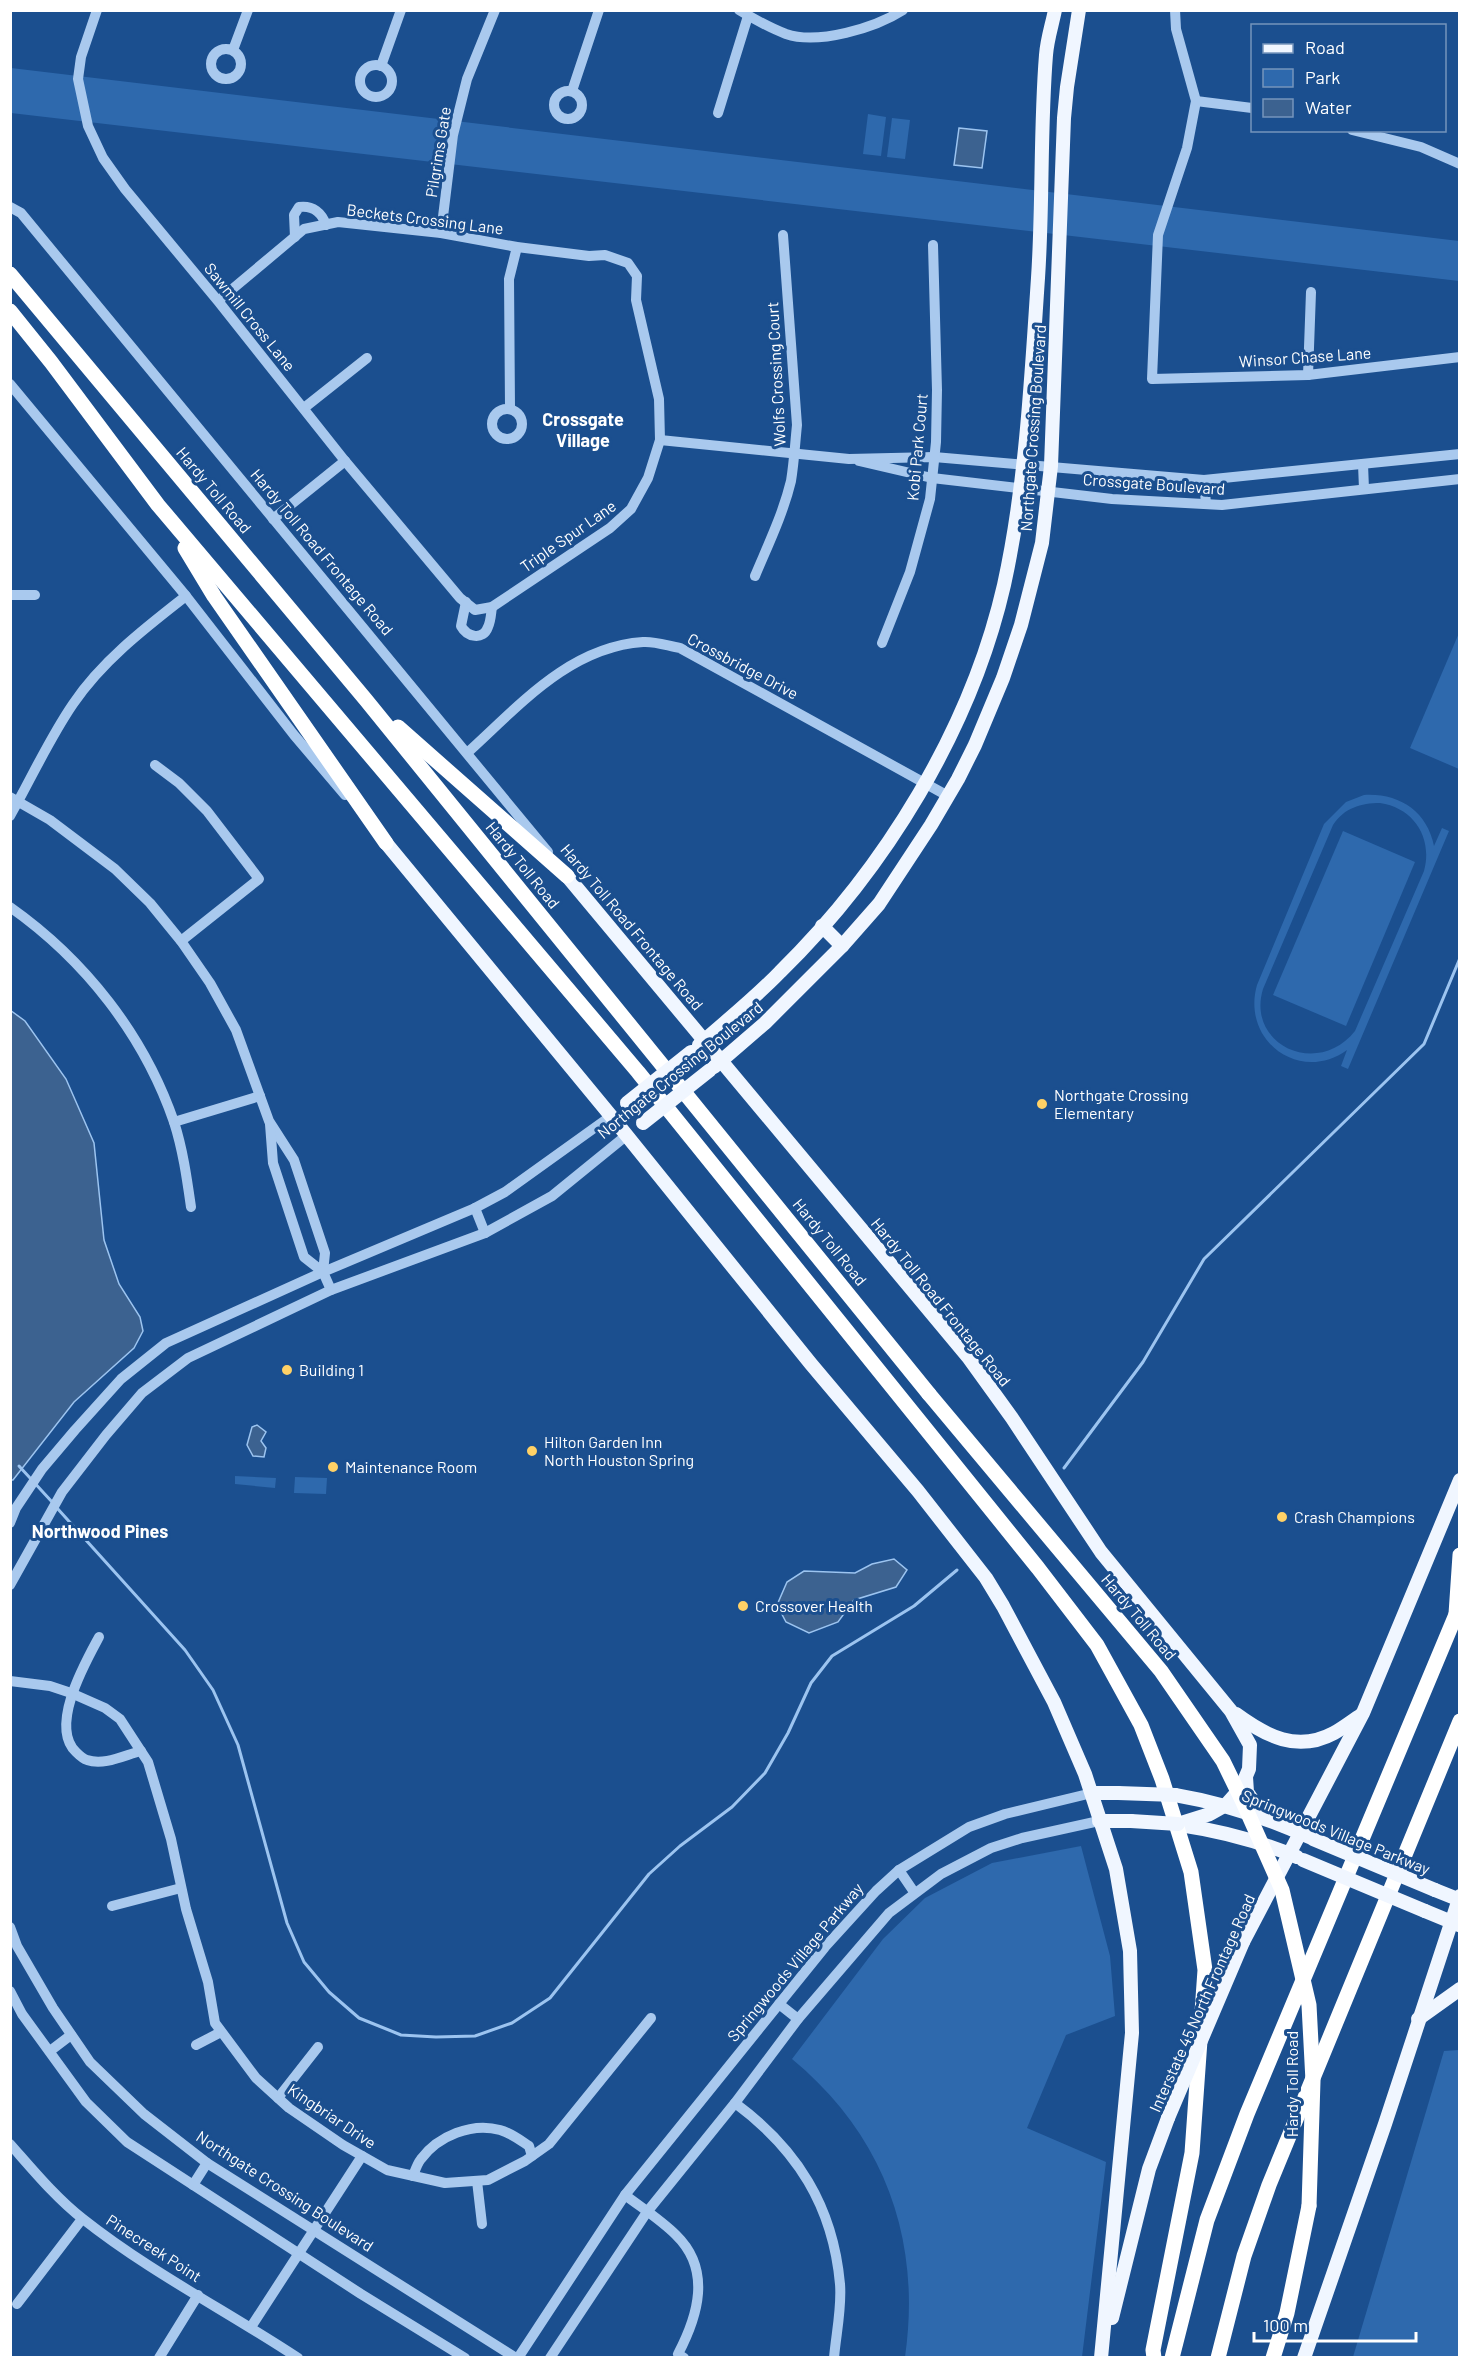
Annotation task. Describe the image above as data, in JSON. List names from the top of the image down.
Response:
{
  "streets": {
    "highway": ["Hardy Toll Road"],
    "main road": [
      "Northgate Crossing Boulevard",
      "Hardy Toll Road Frontage Road",
      "Springwoods Village Parkway",
      "Interstate 45 North Frontage Road"
    ],
    "street": [
      "Pilgrims Gate",
      "Beckets Crossing Lane",
      "Sawmill Cross Lane",
      "Winsor Chase Lane",
      "Wolfs Crossing Court",
      "Kobi Park Court",
      "Crossgate Boulevard",
      "Triple Spur Lane",
      "Crossbridge Drive",
      "Kingbriar Drive",
      "Pinecreek Point"
    ]
  },
  "crossings": [
    ["Pilgrims Gate", "Beckets Crossing Lane"],
    ["Beckets Crossing Lane", "Sawmill Cross Lane"],
    ["Beckets Crossing Lane", "Triple Spur Lane"],
    ["Sawmill Cross Lane", "Triple Spur Lane"],
    ["Wolfs Crossing Court", "Crossgate Boulevard"],
    ["Northgate Crossing Boulevard", "Crossgate Boulevard"],
    ["Northgate Crossing Boulevard", "Hardy Toll Road Frontage Road"],
    ["Northgate Crossing Boulevard", "Crossbridge Drive"],
    ["Northgate Crossing Boulevard", "Springwoods Village Parkway"],
    ["Kobi Park Court", "Crossgate Boulevard"],
    ["Crossgate Boulevard", "Triple Spur Lane"],
    ["Hardy Toll Road Frontage Road", "Crossbridge Drive"],
    ["Springwoods Village Parkway", "Interstate 45 North Frontage Road"]
  ],
  "districts": ["Crossgate Village", "Northwood Pines"],
  "places": [
    "Northgate Crossing Elementary",
    "Building 1",
    "Hilton Garden Inn North Houston Spring",
    "Maintenance Room",
    "Crash Champions",
    "Crossover Health"
  ],
  "legend": ["Road", "Park", "Water"],
  "scale_bar": "100 m"
}
